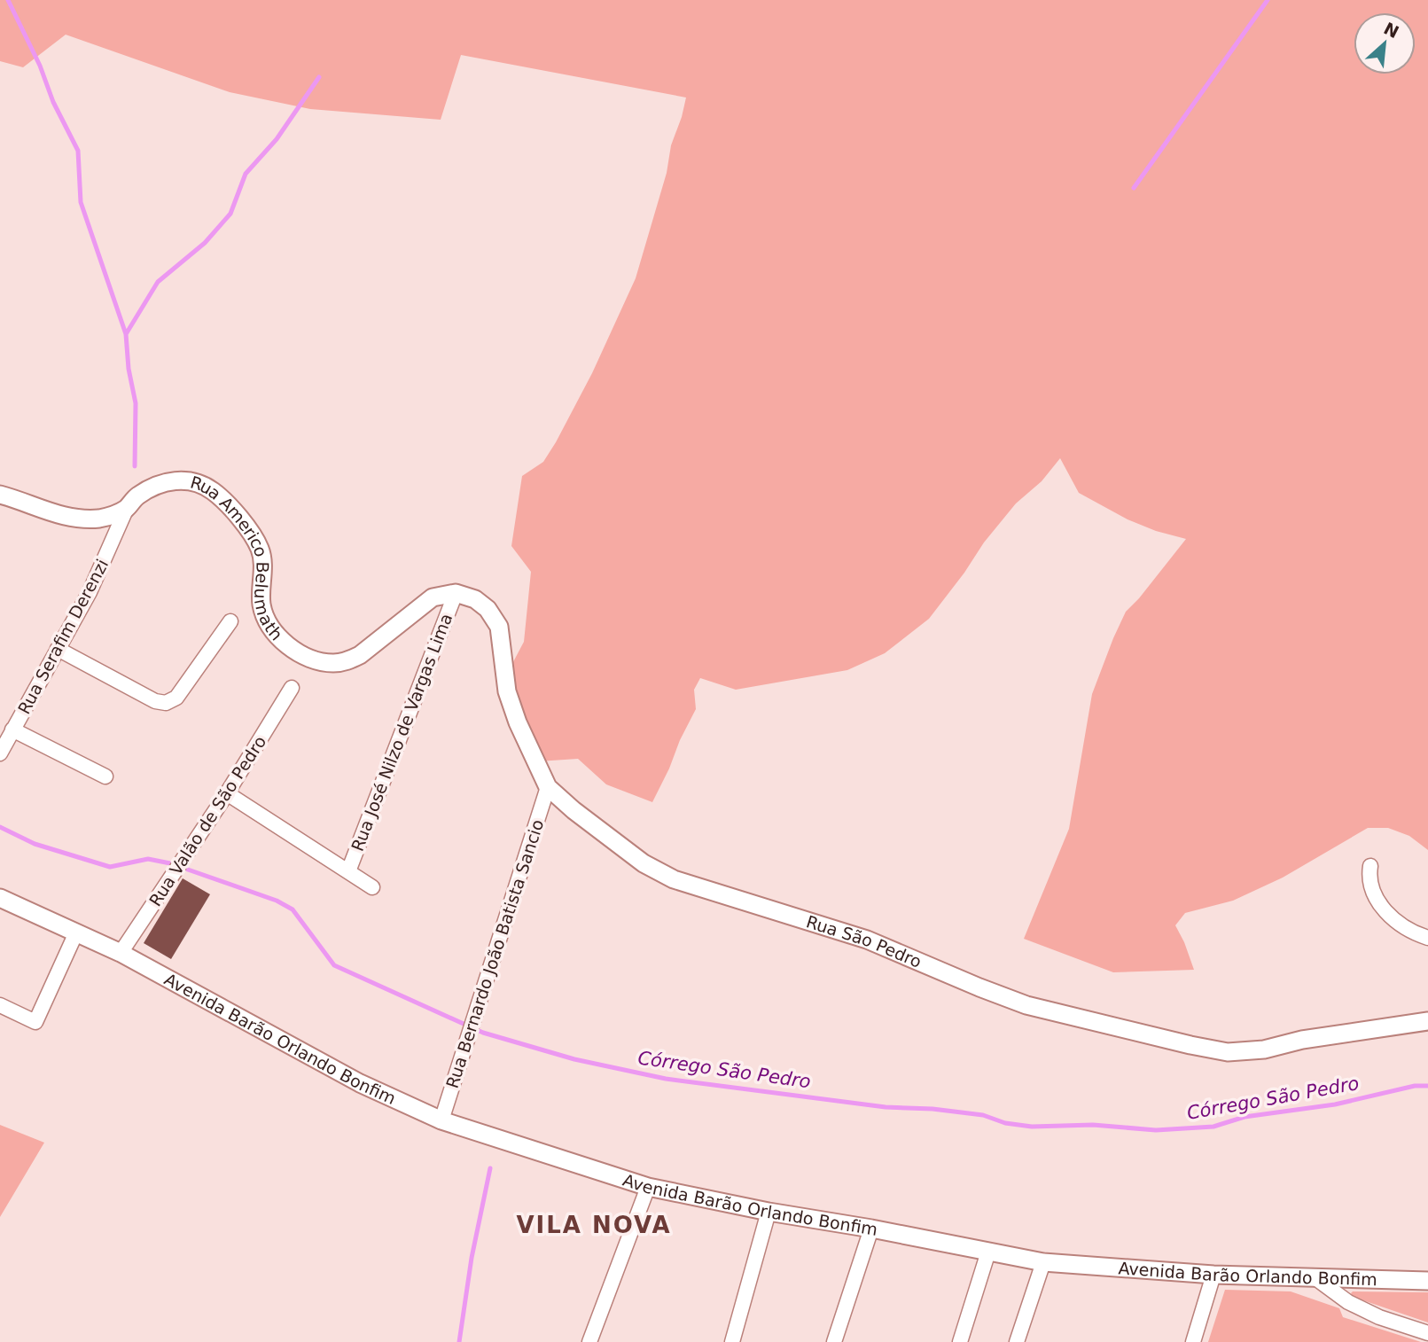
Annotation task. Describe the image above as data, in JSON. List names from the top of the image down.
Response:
{
  "streets": {
    "street": [
      "Rua Americo Belumath",
      "Rua Serafim Derenzi",
      "Rua José Nilzo de Vargas Lima",
      "Rua Valão de São Pedro",
      "Rua São Pedro",
      "Rua Bernardo João Batista Sancio",
      "Avenida Barão Orlando Bonfim"
    ]
  },
  "crossings": [
    ["Rua Americo Belumath", "Rua Serafim Derenzi"],
    ["Rua Americo Belumath", "Rua José Nilzo de Vargas Lima"],
    ["Rua Americo Belumath", "Rua São Pedro"],
    ["Rua José Nilzo de Vargas Lima", "Rua São Pedro"],
    ["Rua Valão de São Pedro", "Avenida Barão Orlando Bonfim"],
    ["Rua São Pedro", "Rua Bernardo João Batista Sancio"],
    ["Rua Bernardo João Batista Sancio", "Avenida Barão Orlando Bonfim"]
  ],
  "districts": ["VILA NOVA"],
  "water": ["Córrego São Pedro"],
  "north": "top right"
}
